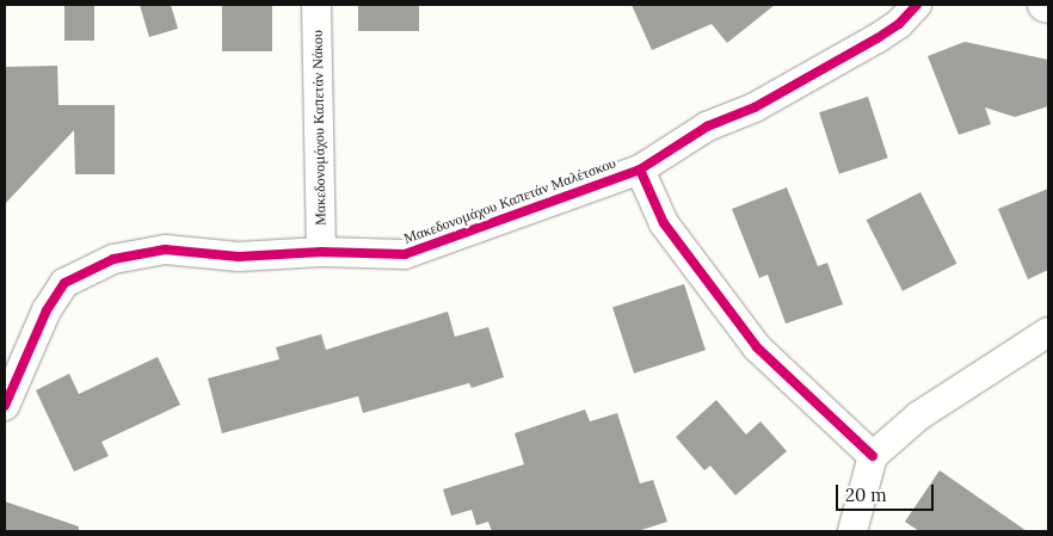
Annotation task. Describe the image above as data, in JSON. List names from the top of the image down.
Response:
{
  "streets": {
    "street": ["Μακεδονομάχου Καπετάν Νάκου", "Μακεδονομάχου Καπετάν Μαλέτσκου"]
  },
  "crossings": [
    ["Μακεδονομάχου Καπετάν Νάκου", "Μακεδονομάχου Καπετάν Μαλέτσκου"]
  ],
  "scale_bar": "20 m"
}
